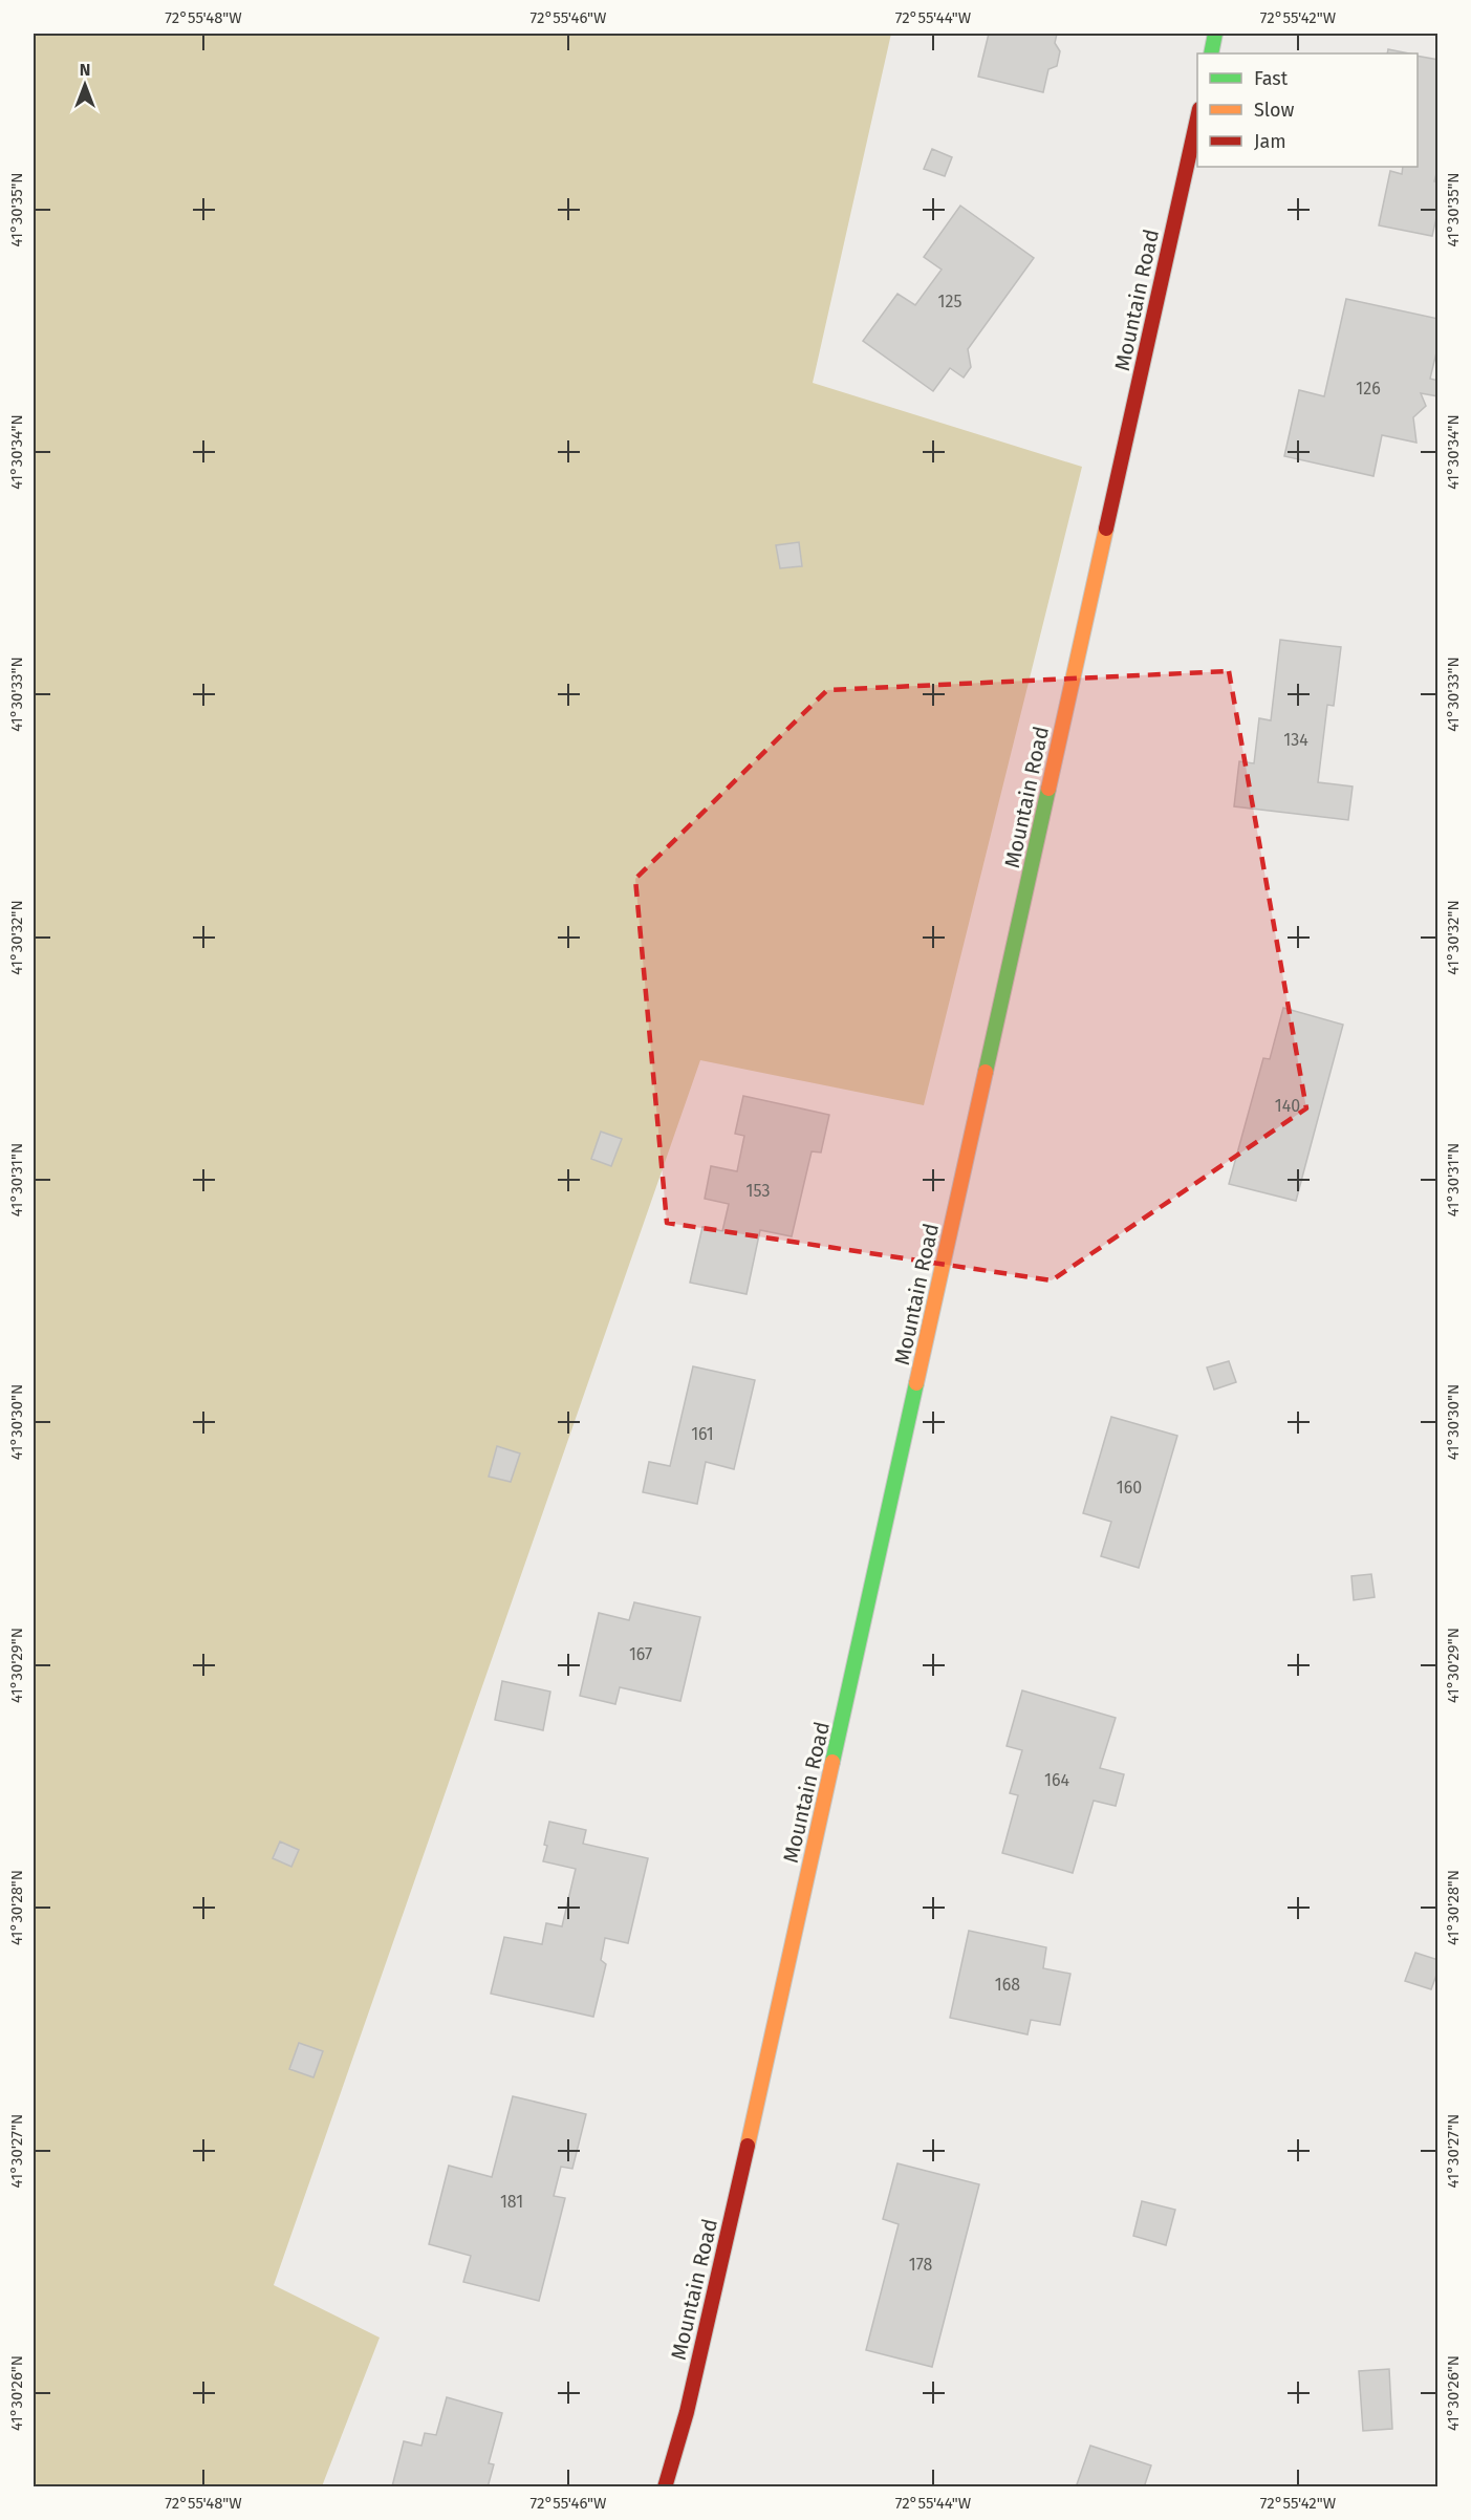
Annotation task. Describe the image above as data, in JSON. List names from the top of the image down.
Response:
{
  "streets": {
    "main road": ["Mountain Road"]
  },
  "house_numbers": [
    "125",
    "126",
    "134",
    "140",
    "153",
    "161",
    "160",
    "167",
    "164",
    "168",
    "181",
    "178"
  ],
  "legend": ["Fast", "Slow", "Jam"],
  "north": "top",
  "coordinates": [
    "72°55'48\"W",
    "72°55'46\"W",
    "72°55'44\"W",
    "72°55'42\"W",
    "41°30'35\"N",
    "41°30'34\"N",
    "41°30'33\"N",
    "41°30'32\"N",
    "41°30'31\"N",
    "41°30'30\"N",
    "41°30'29\"N",
    "41°30'28\"N",
    "41°30'27\"N",
    "41°30'26\"N"
  ]
}
